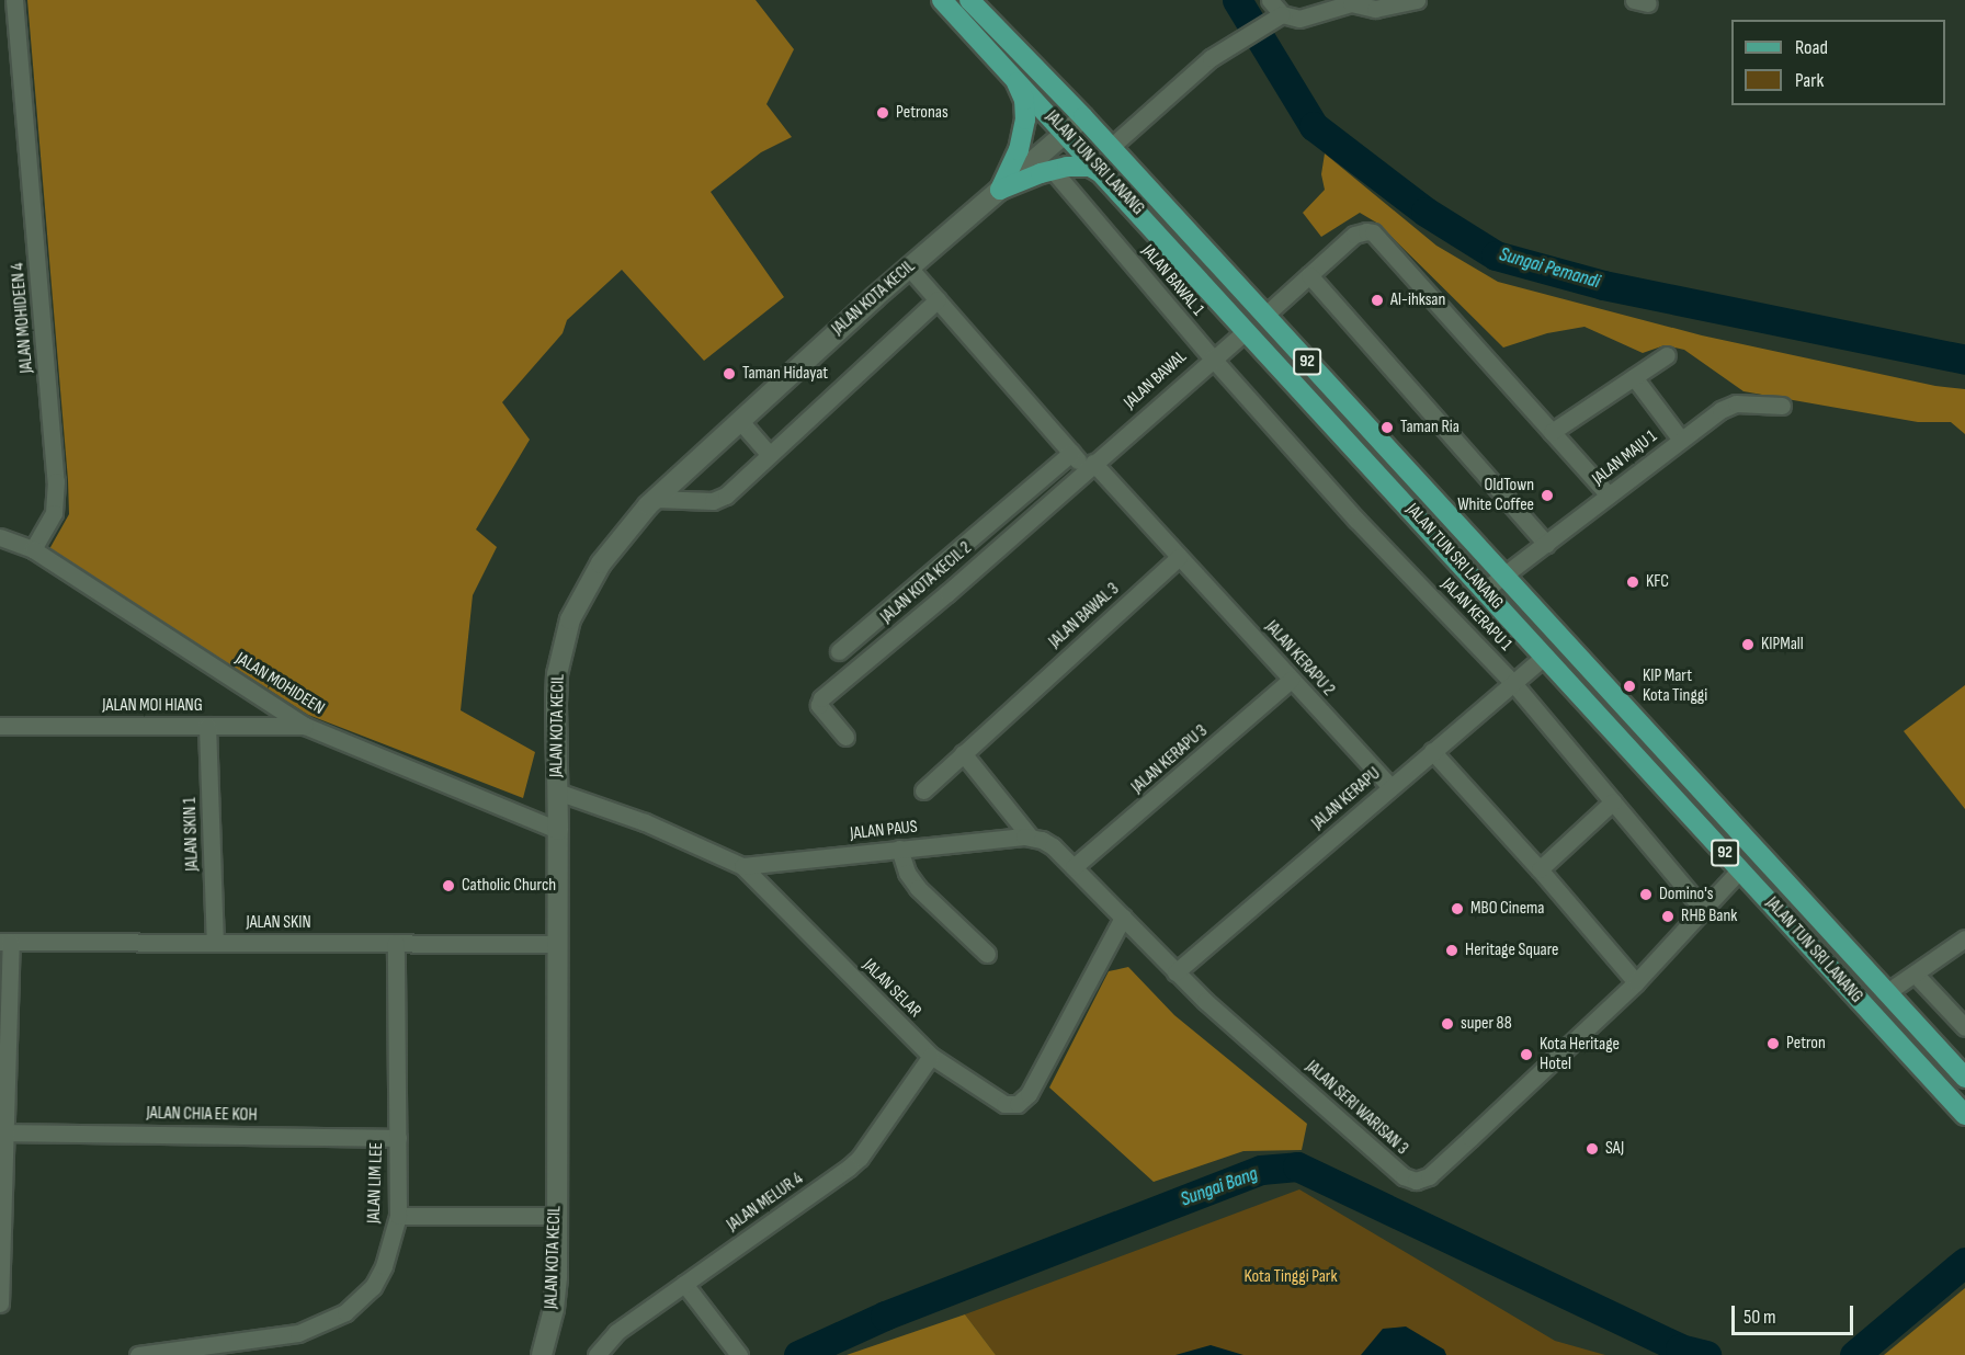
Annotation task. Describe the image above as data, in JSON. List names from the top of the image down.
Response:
{
  "streets": {
    "main road": ["JALAN TUN SRI LANANG", "92"],
    "street": [
      "JALAN BAWAL 1",
      "JALAN KOTA KECIL",
      "JALAN MOHIDEEN 4",
      "JALAN BAWAL",
      "JALAN MAJU 1",
      "JALAN KOTA KECIL 2",
      "JALAN KERAPU 1",
      "JALAN BAWAL 3",
      "JALAN KERAPU 2",
      "JALAN MOHIDEEN",
      "JALAN MOI HIANG",
      "JALAN KERAPU 3",
      "JALAN KERAPU",
      "JALAN PAUS",
      "JALAN SKIN 1",
      "JALAN SKIN",
      "JALAN SELAR",
      "JALAN SERI WARISAN 3",
      "JALAN CHIA EE KOH",
      "JALAN LIM LEE",
      "JALAN MELUR 4"
    ]
  },
  "crossings": [
    ["JALAN TUN SRI LANANG", "JALAN KOTA KECIL"],
    ["JALAN TUN SRI LANANG", "JALAN BAWAL"],
    ["JALAN TUN SRI LANANG", "JALAN MAJU 1"],
    ["JALAN TUN SRI LANANG", "JALAN KERAPU"],
    ["JALAN TUN SRI LANANG", "JALAN SERI WARISAN 3"],
    ["JALAN BAWAL 1", "JALAN BAWAL"],
    ["JALAN BAWAL 1", "JALAN KERAPU 1"],
    ["JALAN KOTA KECIL", "JALAN MOHIDEEN"],
    ["JALAN KOTA KECIL", "JALAN SKIN"],
    ["JALAN KOTA KECIL", "JALAN SELAR"],
    ["JALAN MOHIDEEN 4", "JALAN MOHIDEEN"],
    ["JALAN BAWAL", "JALAN KOTA KECIL 2"],
    ["JALAN BAWAL", "JALAN KERAPU 1"],
    ["JALAN KERAPU 1", "JALAN KERAPU"],
    ["JALAN KERAPU 1", "JALAN SERI WARISAN 3"],
    ["JALAN BAWAL 3", "JALAN KERAPU 2"],
    ["JALAN KERAPU 2", "JALAN KERAPU 3"],
    ["JALAN KERAPU 2", "JALAN KERAPU"],
    ["JALAN MOHIDEEN", "JALAN MOI HIANG"],
    ["JALAN MOI HIANG", "JALAN SKIN 1"],
    ["JALAN KERAPU 3", "JALAN SERI WARISAN 3"],
    ["JALAN KERAPU", "JALAN SERI WARISAN 3"],
    ["JALAN PAUS", "JALAN SELAR"],
    ["JALAN PAUS", "JALAN SERI WARISAN 3"],
    ["JALAN SKIN 1", "JALAN SKIN"],
    ["JALAN SKIN", "JALAN LIM LEE"],
    ["JALAN SELAR", "JALAN SERI WARISAN 3"],
    ["JALAN SELAR", "JALAN MELUR 4"],
    ["JALAN CHIA EE KOH", "JALAN LIM LEE"]
  ],
  "water": ["Sungai Pemandi", "Sungai Bang"],
  "parks": ["Kota Tinggi Park"],
  "places": [
    "Petronas",
    "Al-ihksan",
    "Taman Hidayat",
    "Taman Ria",
    "OldTown White Coffee",
    "KFC",
    "KIPMall",
    "KIP Mart Kota Tinggi",
    "Catholic Church",
    "Domino's",
    "MBO Cinema",
    "RHB Bank",
    "Heritage Square",
    "super 88",
    "Petron",
    "Kota Heritage Hotel",
    "SAJ"
  ],
  "legend": ["Road", "Park"],
  "scale_bar": "50 m"
}
